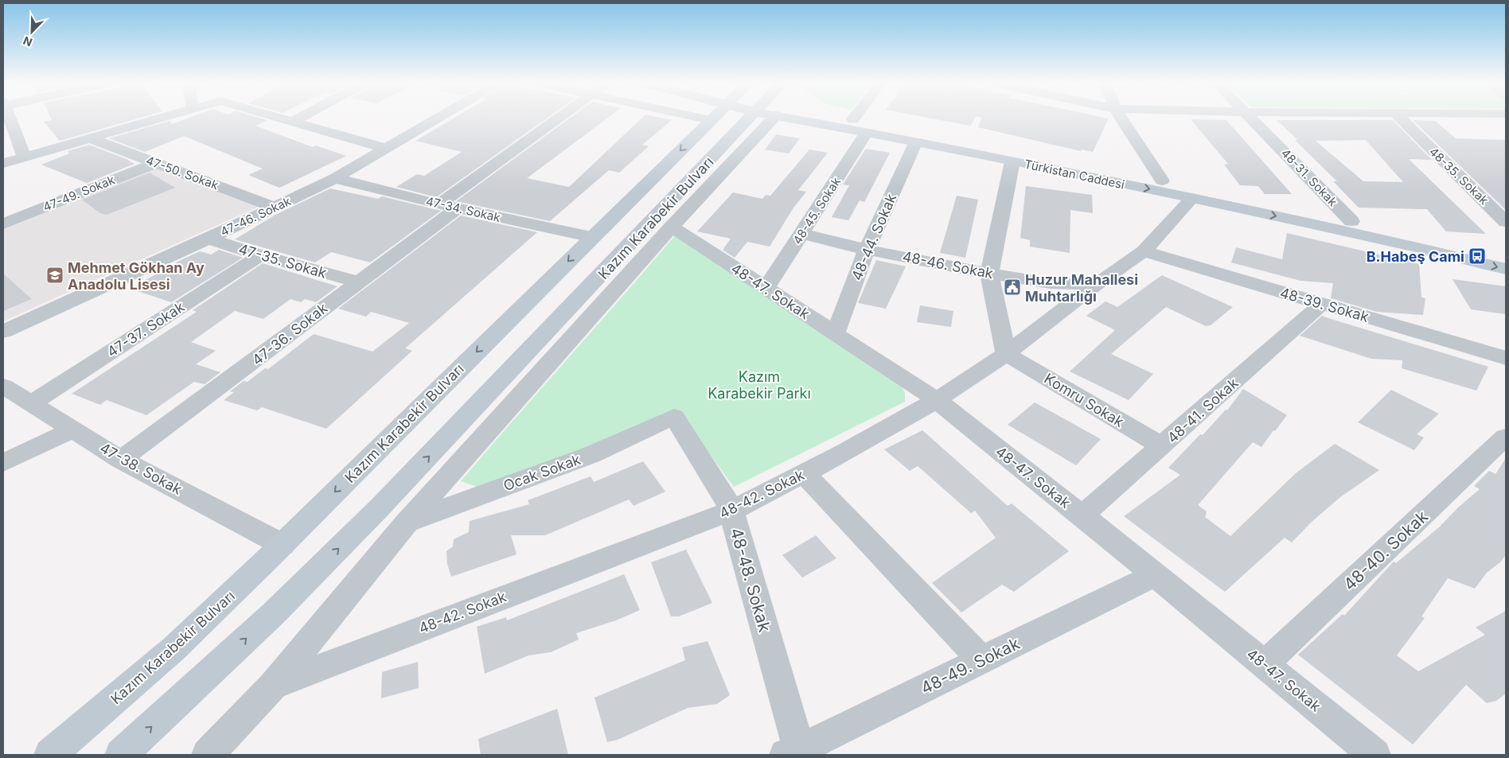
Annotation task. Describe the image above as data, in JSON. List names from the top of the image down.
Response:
{
  "streets": {
    "street": [
      "47-50. Sokak",
      "Türkistan Caddesi",
      "48-35. Sokak",
      "48-31. Sokak",
      "47-49. Sokak",
      "47-34. Sokak",
      "48-45. Sokak",
      "47-46. Sokak",
      "Kazım Karabekir Bulvarı",
      "48-44. Sokak",
      "47-35. Sokak",
      "48-46. Sokak",
      "48-47. Sokak",
      "48-39. Sokak",
      "47-37. Sokak",
      "47-36. Sokak",
      "Komru Sokak",
      "48-41. Sokak",
      "47-38. Sokak",
      "Ocak Sokak",
      "48-42. Sokak",
      "48-40. Sokak",
      "48-48. Sokak",
      "48-49. Sokak"
    ]
  },
  "crossings": [
    ["47-50. Sokak", "47-49. Sokak"],
    ["47-50. Sokak", "47-46. Sokak"],
    ["Türkistan Caddesi", "48-31. Sokak"],
    ["Türkistan Caddesi", "48-45. Sokak"],
    ["Türkistan Caddesi", "48-44. Sokak"],
    ["Türkistan Caddesi", "48-42. Sokak"],
    ["47-34. Sokak", "47-46. Sokak"],
    ["47-34. Sokak", "Kazım Karabekir Bulvarı"],
    ["47-34. Sokak", "47-36. Sokak"],
    ["48-45. Sokak", "48-46. Sokak"],
    ["48-45. Sokak", "48-47. Sokak"],
    ["47-46. Sokak", "47-35. Sokak"],
    ["Kazım Karabekir Bulvarı", "47-38. Sokak"],
    ["48-44. Sokak", "48-46. Sokak"],
    ["48-44. Sokak", "48-47. Sokak"],
    ["47-35. Sokak", "47-37. Sokak"],
    ["47-35. Sokak", "47-36. Sokak"],
    ["48-46. Sokak", "48-42. Sokak"],
    ["48-47. Sokak", "48-41. Sokak"],
    ["48-47. Sokak", "48-42. Sokak"],
    ["48-47. Sokak", "48-40. Sokak"],
    ["48-47. Sokak", "48-49. Sokak"],
    ["48-39. Sokak", "48-41. Sokak"],
    ["48-39. Sokak", "48-42. Sokak"],
    ["47-37. Sokak", "47-38. Sokak"],
    ["47-36. Sokak", "47-38. Sokak"],
    ["Komru Sokak", "48-41. Sokak"],
    ["Komru Sokak", "48-42. Sokak"],
    ["Ocak Sokak", "48-48. Sokak"],
    ["48-42. Sokak", "48-48. Sokak"],
    ["48-48. Sokak", "48-49. Sokak"]
  ],
  "parks": ["Kazım Karabekir Parkı"],
  "places": {
    "bus stop": ["B.Habeş Cami"],
    "school or university": ["Mehmet Gökhan Ay Anadolu Lisesi"],
    "public building": ["Huzur Mahallesi Muhtarlığı"]
  },
  "north": "bottom left"
}
